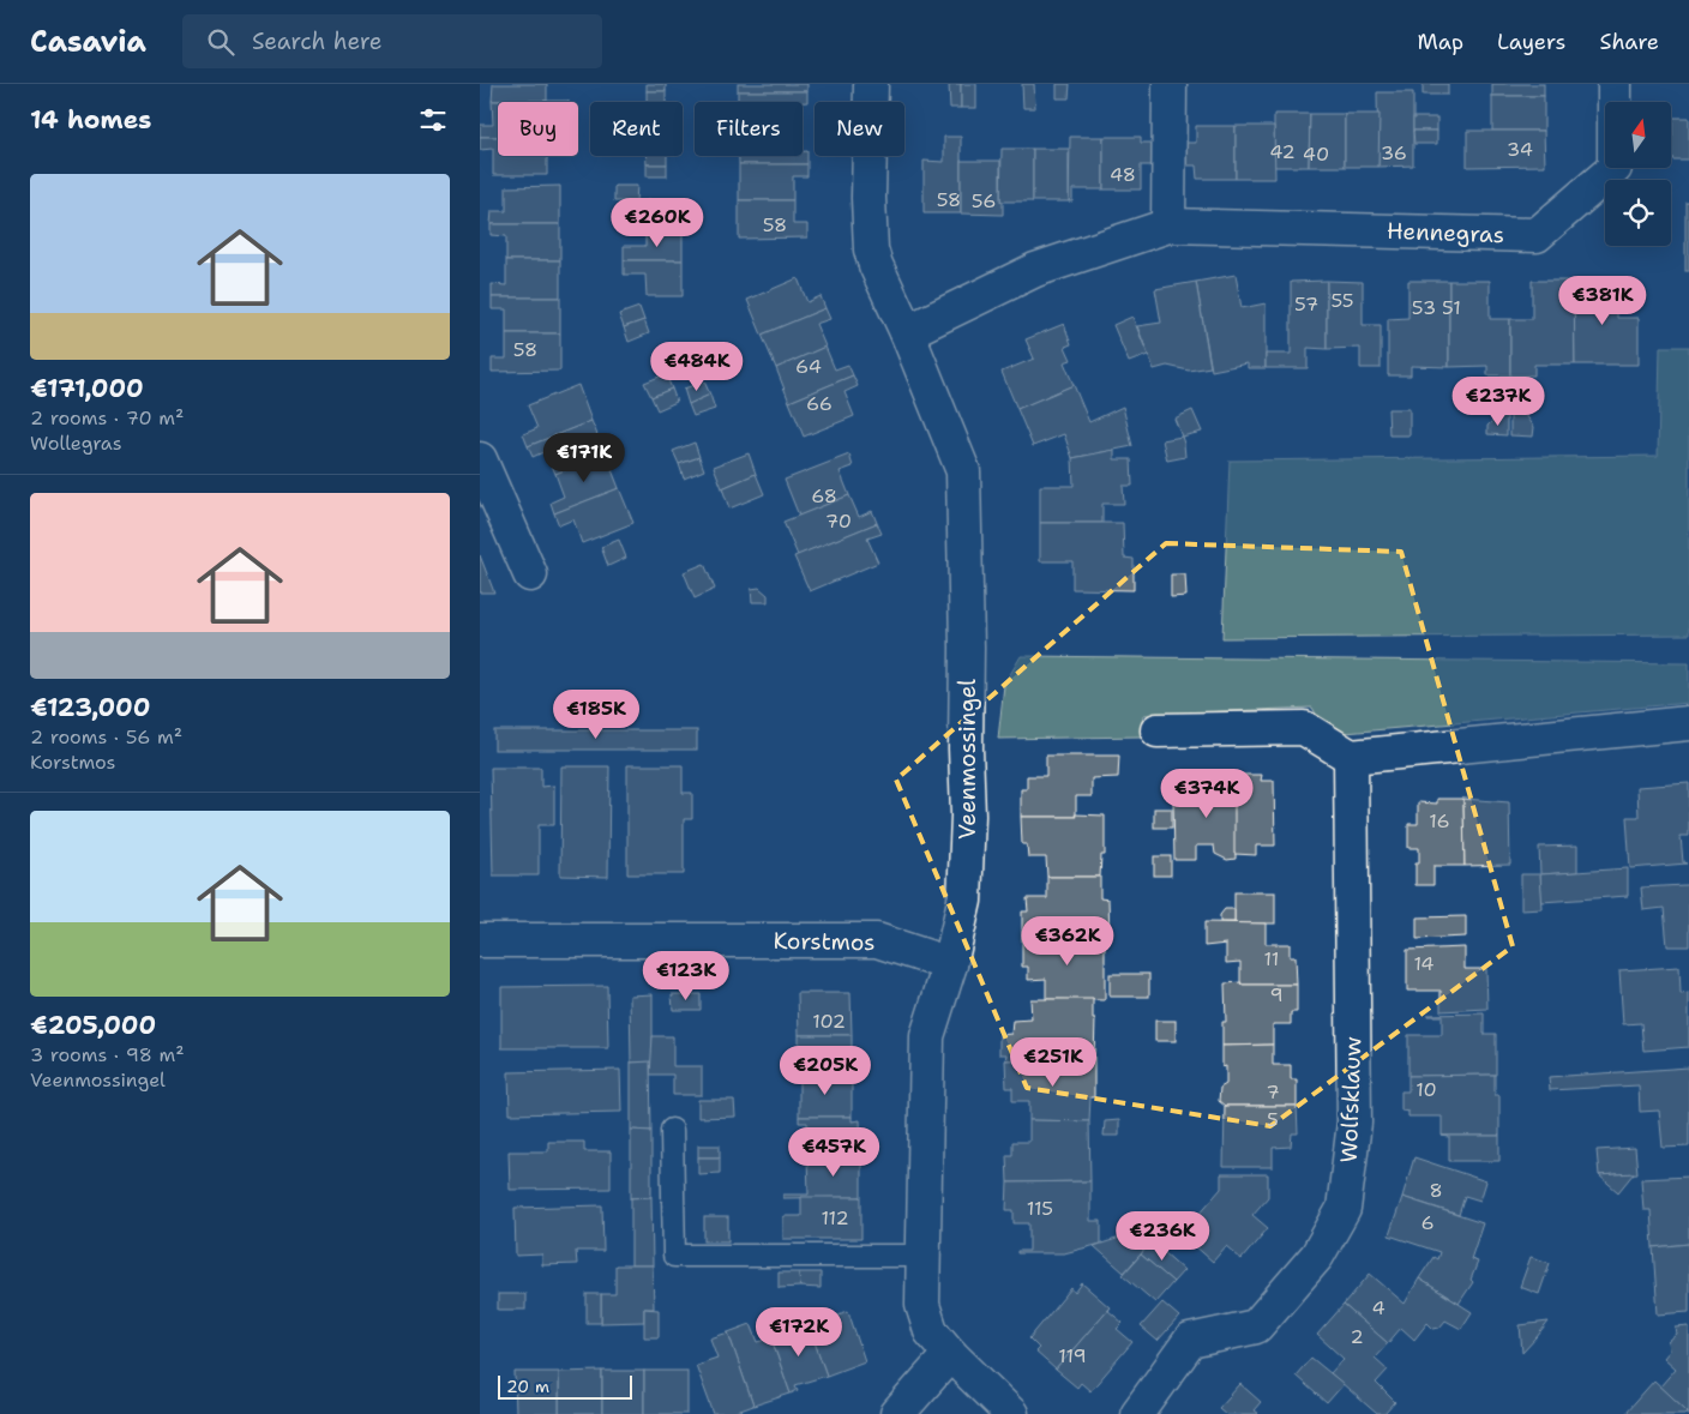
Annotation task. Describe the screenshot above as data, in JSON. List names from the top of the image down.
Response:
{
  "streets": {
    "street": [
      "Hennegras",
      "Veenmossingel",
      "Korstmos",
      "Wolfsklauw"
    ]
  },
  "crossings": [
    ["Hennegras", "Veenmossingel"],
    ["Veenmossingel", "Korstmos"]
  ],
  "house_numbers": [
    "34",
    "42",
    "36",
    "40",
    "48",
    "58",
    "56",
    "58",
    "55",
    "57",
    "53",
    "51",
    "58",
    "64",
    "66",
    "68",
    "70",
    "16",
    "11",
    "14",
    "9",
    "102",
    "10",
    "7",
    "5",
    "8",
    "115",
    "112",
    "6",
    "4",
    "2",
    "119"
  ],
  "scale_bar": "20 m",
  "north": "top",
  "page": {
    "header": "Casavia",
    "search": "Search here",
    "nav": ["Map", "Layers", "Share"],
    "heading": "14 homes",
    "chip": [
      "Buy",
      "Rent",
      "Filters",
      "New"
    ],
    "list": [
      {
        "name": "€171,000",
        "note": "2 rooms · 70 m² · Wollegras"
      },
      {
        "name": "€123,000",
        "note": "2 rooms · 56 m² · Korstmos"
      },
      {
        "name": "€205,000",
        "note": "3 rooms · 98 m² · Veenmossingel"
      }
    ],
    "price": [
      "€260K",
      "€381K",
      "€484K",
      "€237K",
      "€171K",
      "€185K",
      "€374K",
      "€362K",
      "€123K",
      "€251K",
      "€205K",
      "€457K",
      "€236K",
      "€172K"
    ],
    "scale": "20 m"
  }
}
